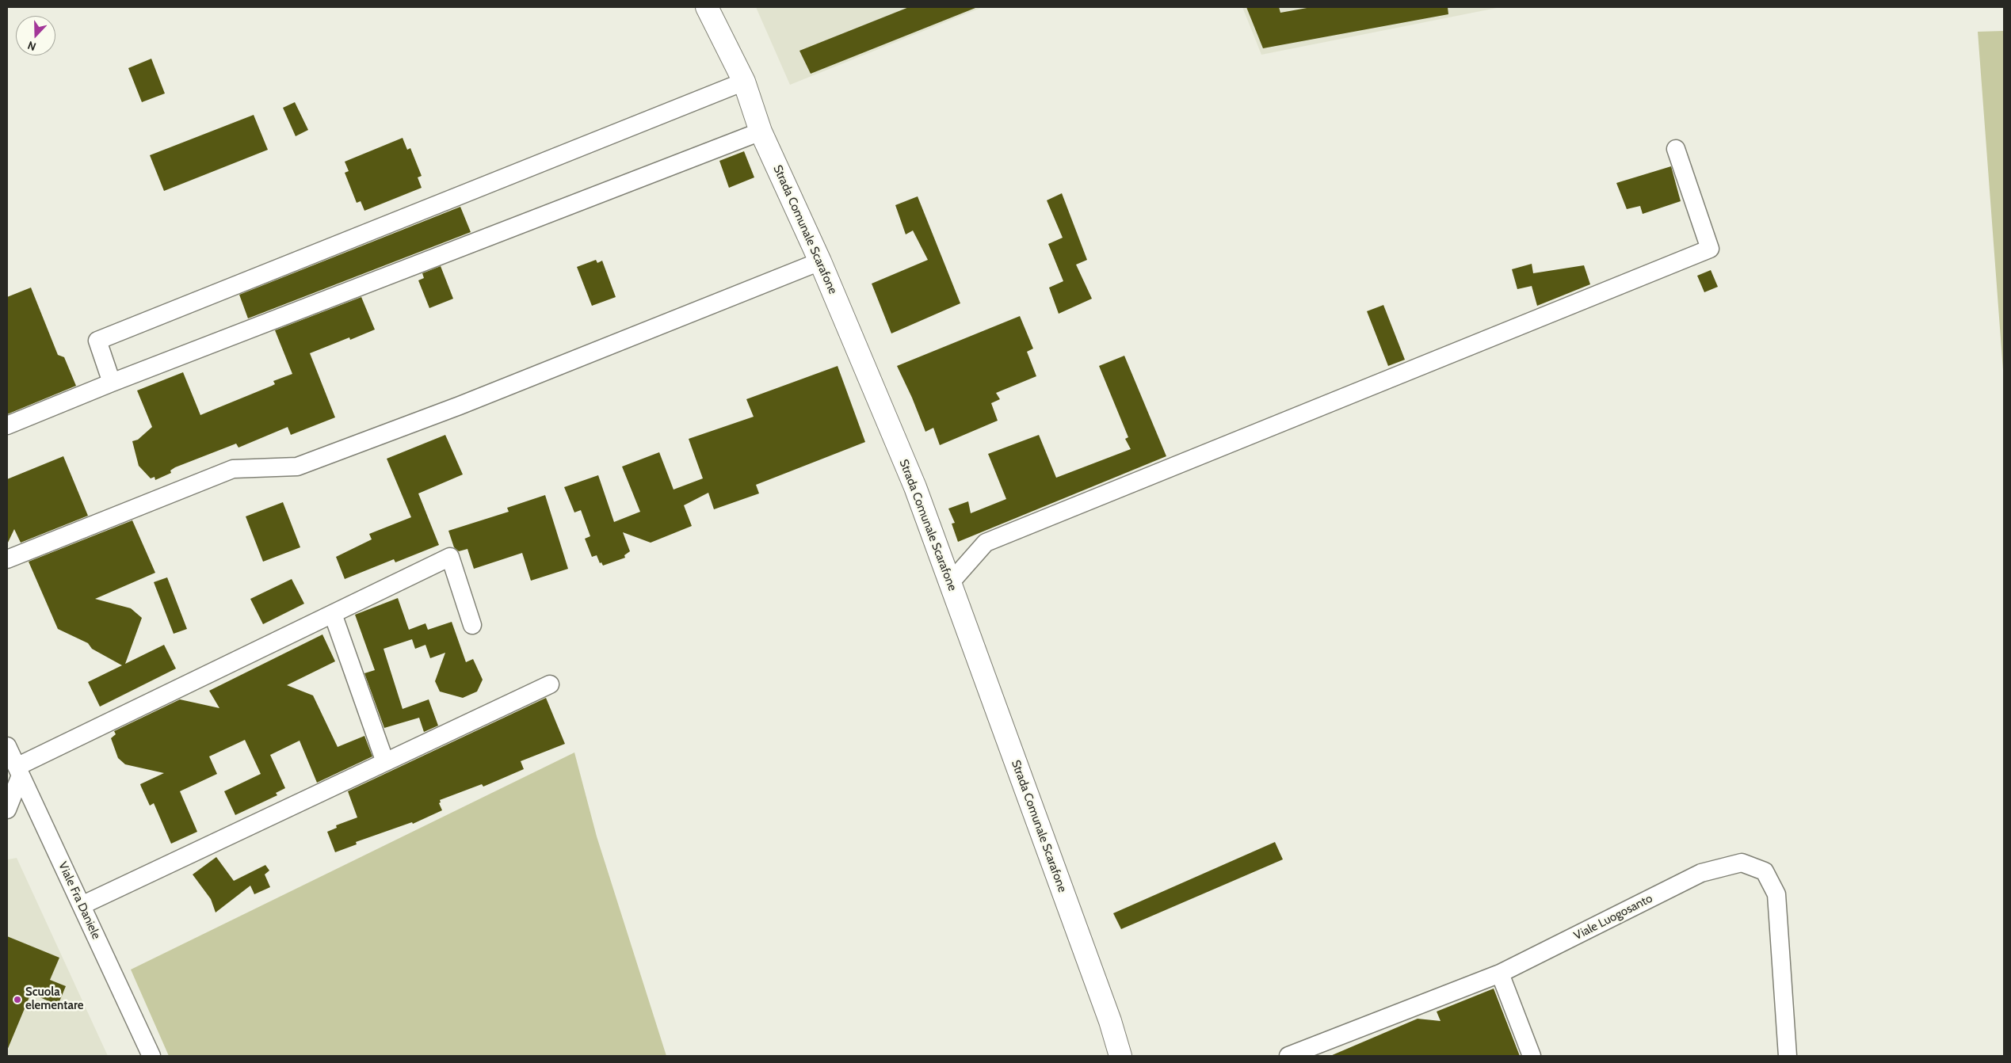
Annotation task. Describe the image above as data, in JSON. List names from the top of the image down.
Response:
{
  "streets": {
    "street": ["Strada Comunale Scarafone", "Viale Fra Daniele", "Viale Luogosanto"]
  },
  "places": ["Scuola elementare"],
  "north": "bottom"
}
